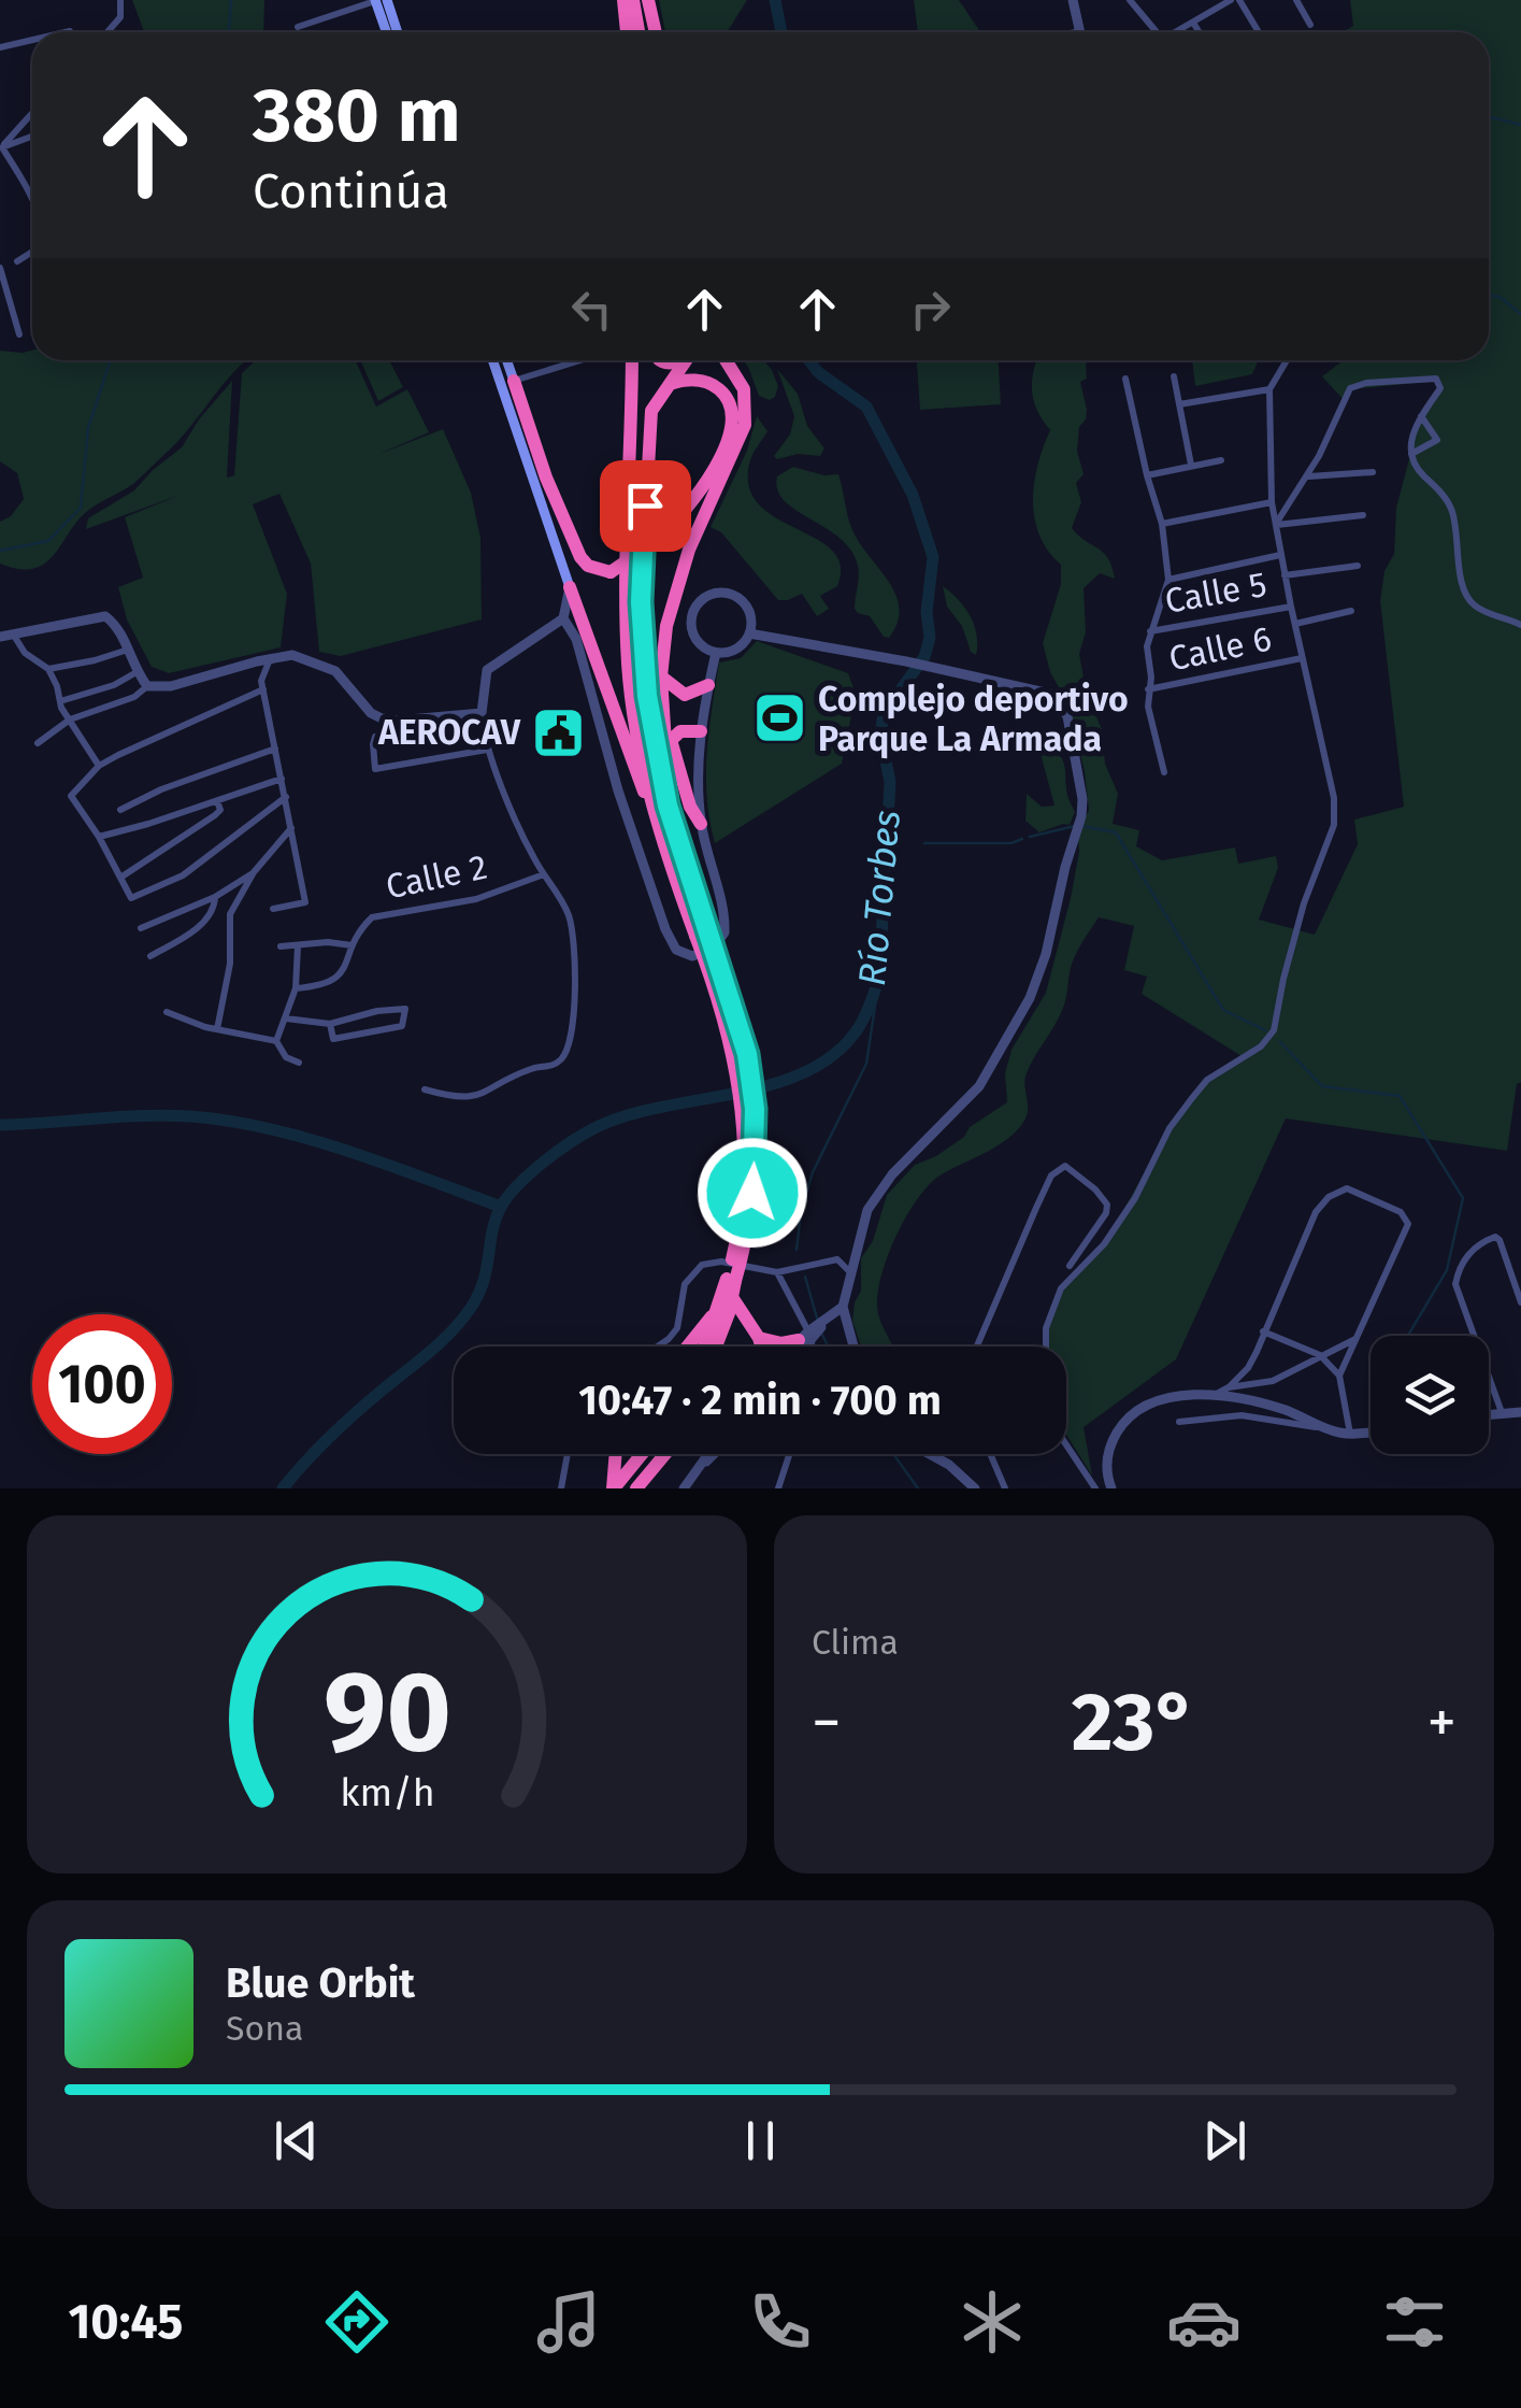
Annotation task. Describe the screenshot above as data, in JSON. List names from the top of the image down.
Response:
{
  "streets": {
    "street": ["Calle 5", "Calle 6", "Calle 2"]
  },
  "water": ["Río Torbes"],
  "places": {
    "sports": ["Complejo deportivo Parque La Armada"],
    "public building": ["AEROCAV"]
  },
  "page": {
    "turn": ["380 m", "Continúa"],
    "limit": "100",
    "trip": "10:47 · 2 min · 700 m",
    "tile": "Clima",
    "heat": ["−", "23°", "+"],
    "song": ["Blue Orbit", "Sona"],
    "tabs": "10:45",
    "gauge": ["90", "km/h"]
  }
}
